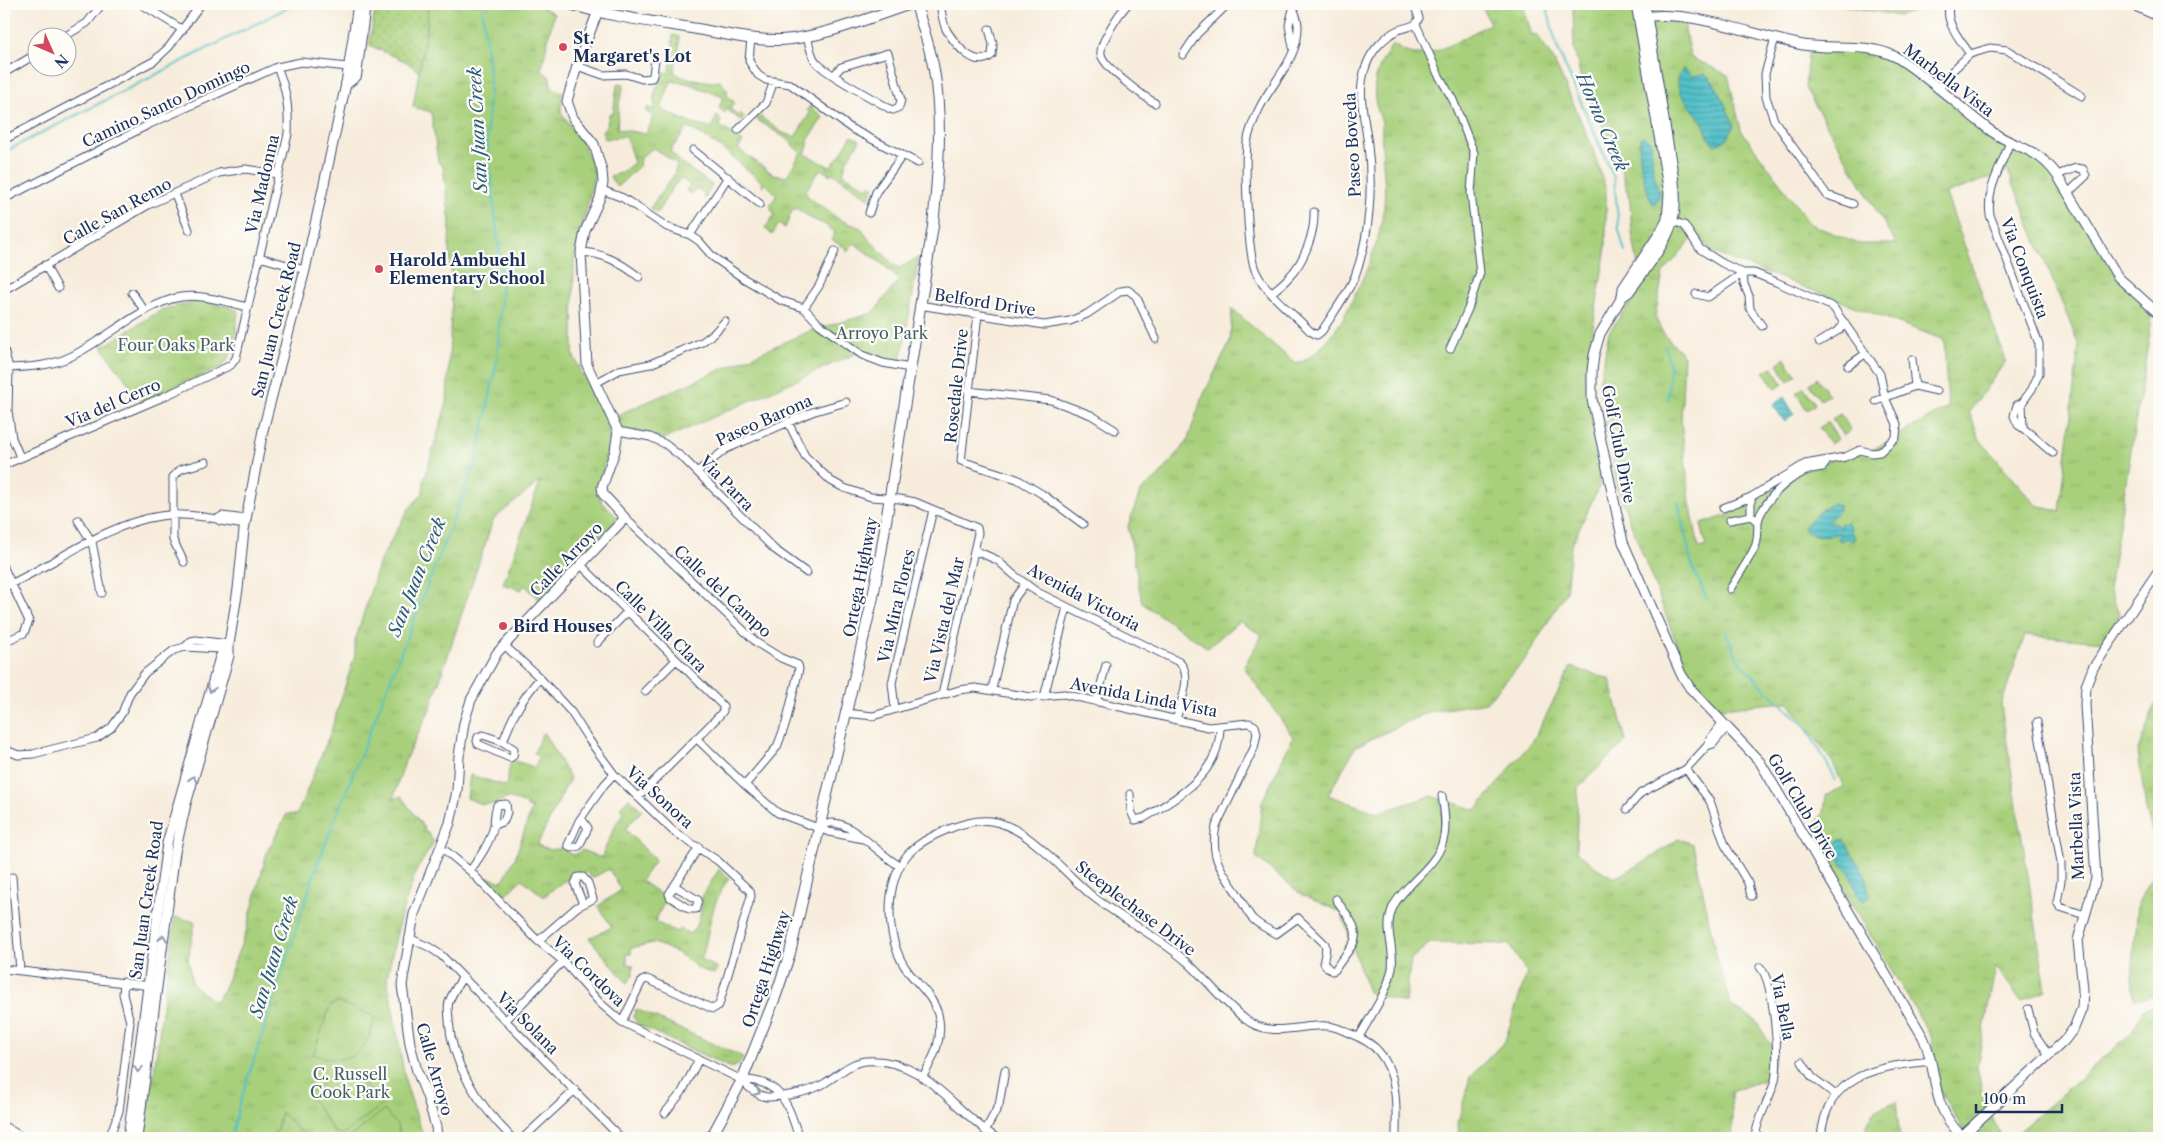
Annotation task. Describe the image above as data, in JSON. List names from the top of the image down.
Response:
{
  "streets": {
    "main road": ["Ortega Highway"],
    "street": [
      "Marbella Vista",
      "Camino Santo Domingo",
      "Paseo Boveda",
      "Via Madonna",
      "Calle San Remo",
      "Via Conquista",
      "Belford Drive",
      "San Juan Creek Road",
      "Rosedale Drive",
      "Via del Cerro",
      "Paseo Barona",
      "Golf Club Drive",
      "Via Parra",
      "Calle Arroyo",
      "Calle del Campo",
      "Avenida Victoria",
      "Via Mira Flores",
      "Via Vista del Mar",
      "Calle Villa Clara",
      "Avenida Linda Vista",
      "Via Sonora",
      "Steeplechase Drive",
      "Via Cordova",
      "Via Bella",
      "Via Solana"
    ]
  },
  "crossings": [
    ["Marbella Vista", "Via Conquista"],
    ["Marbella Vista", "Golf Club Drive"],
    ["Camino Santo Domingo", "Via Madonna"],
    ["Camino Santo Domingo", "San Juan Creek Road"],
    ["Via Madonna", "Calle San Remo"],
    ["Via Madonna", "Via del Cerro"],
    ["Belford Drive", "Rosedale Drive"],
    ["Belford Drive", "Ortega Highway"],
    ["Paseo Barona", "Via Parra"],
    ["Via Parra", "Calle Arroyo"],
    ["Calle Arroyo", "Calle del Campo"],
    ["Calle Arroyo", "Calle Villa Clara"],
    ["Calle Arroyo", "Via Sonora"],
    ["Calle Arroyo", "Via Cordova"],
    ["Calle Arroyo", "Via Solana"],
    ["Ortega Highway", "Avenida Linda Vista"],
    ["Ortega Highway", "Via Cordova"],
    ["Avenida Victoria", "Via Vista del Mar"],
    ["Avenida Victoria", "Avenida Linda Vista"],
    ["Via Mira Flores", "Avenida Linda Vista"],
    ["Via Vista del Mar", "Avenida Linda Vista"],
    ["Via Sonora", "Via Cordova"],
    ["Steeplechase Drive", "Via Cordova"]
  ],
  "water": ["Horno Creek", "San Juan Creek"],
  "parks": ["Arroyo Park", "Four Oaks Park", "C. Russell Cook Park"],
  "places": ["St. Margaret's Lot", "Harold Ambuehl Elementary School", "Bird Houses"],
  "scale_bar": "100 m",
  "north": "bottom right"
}
